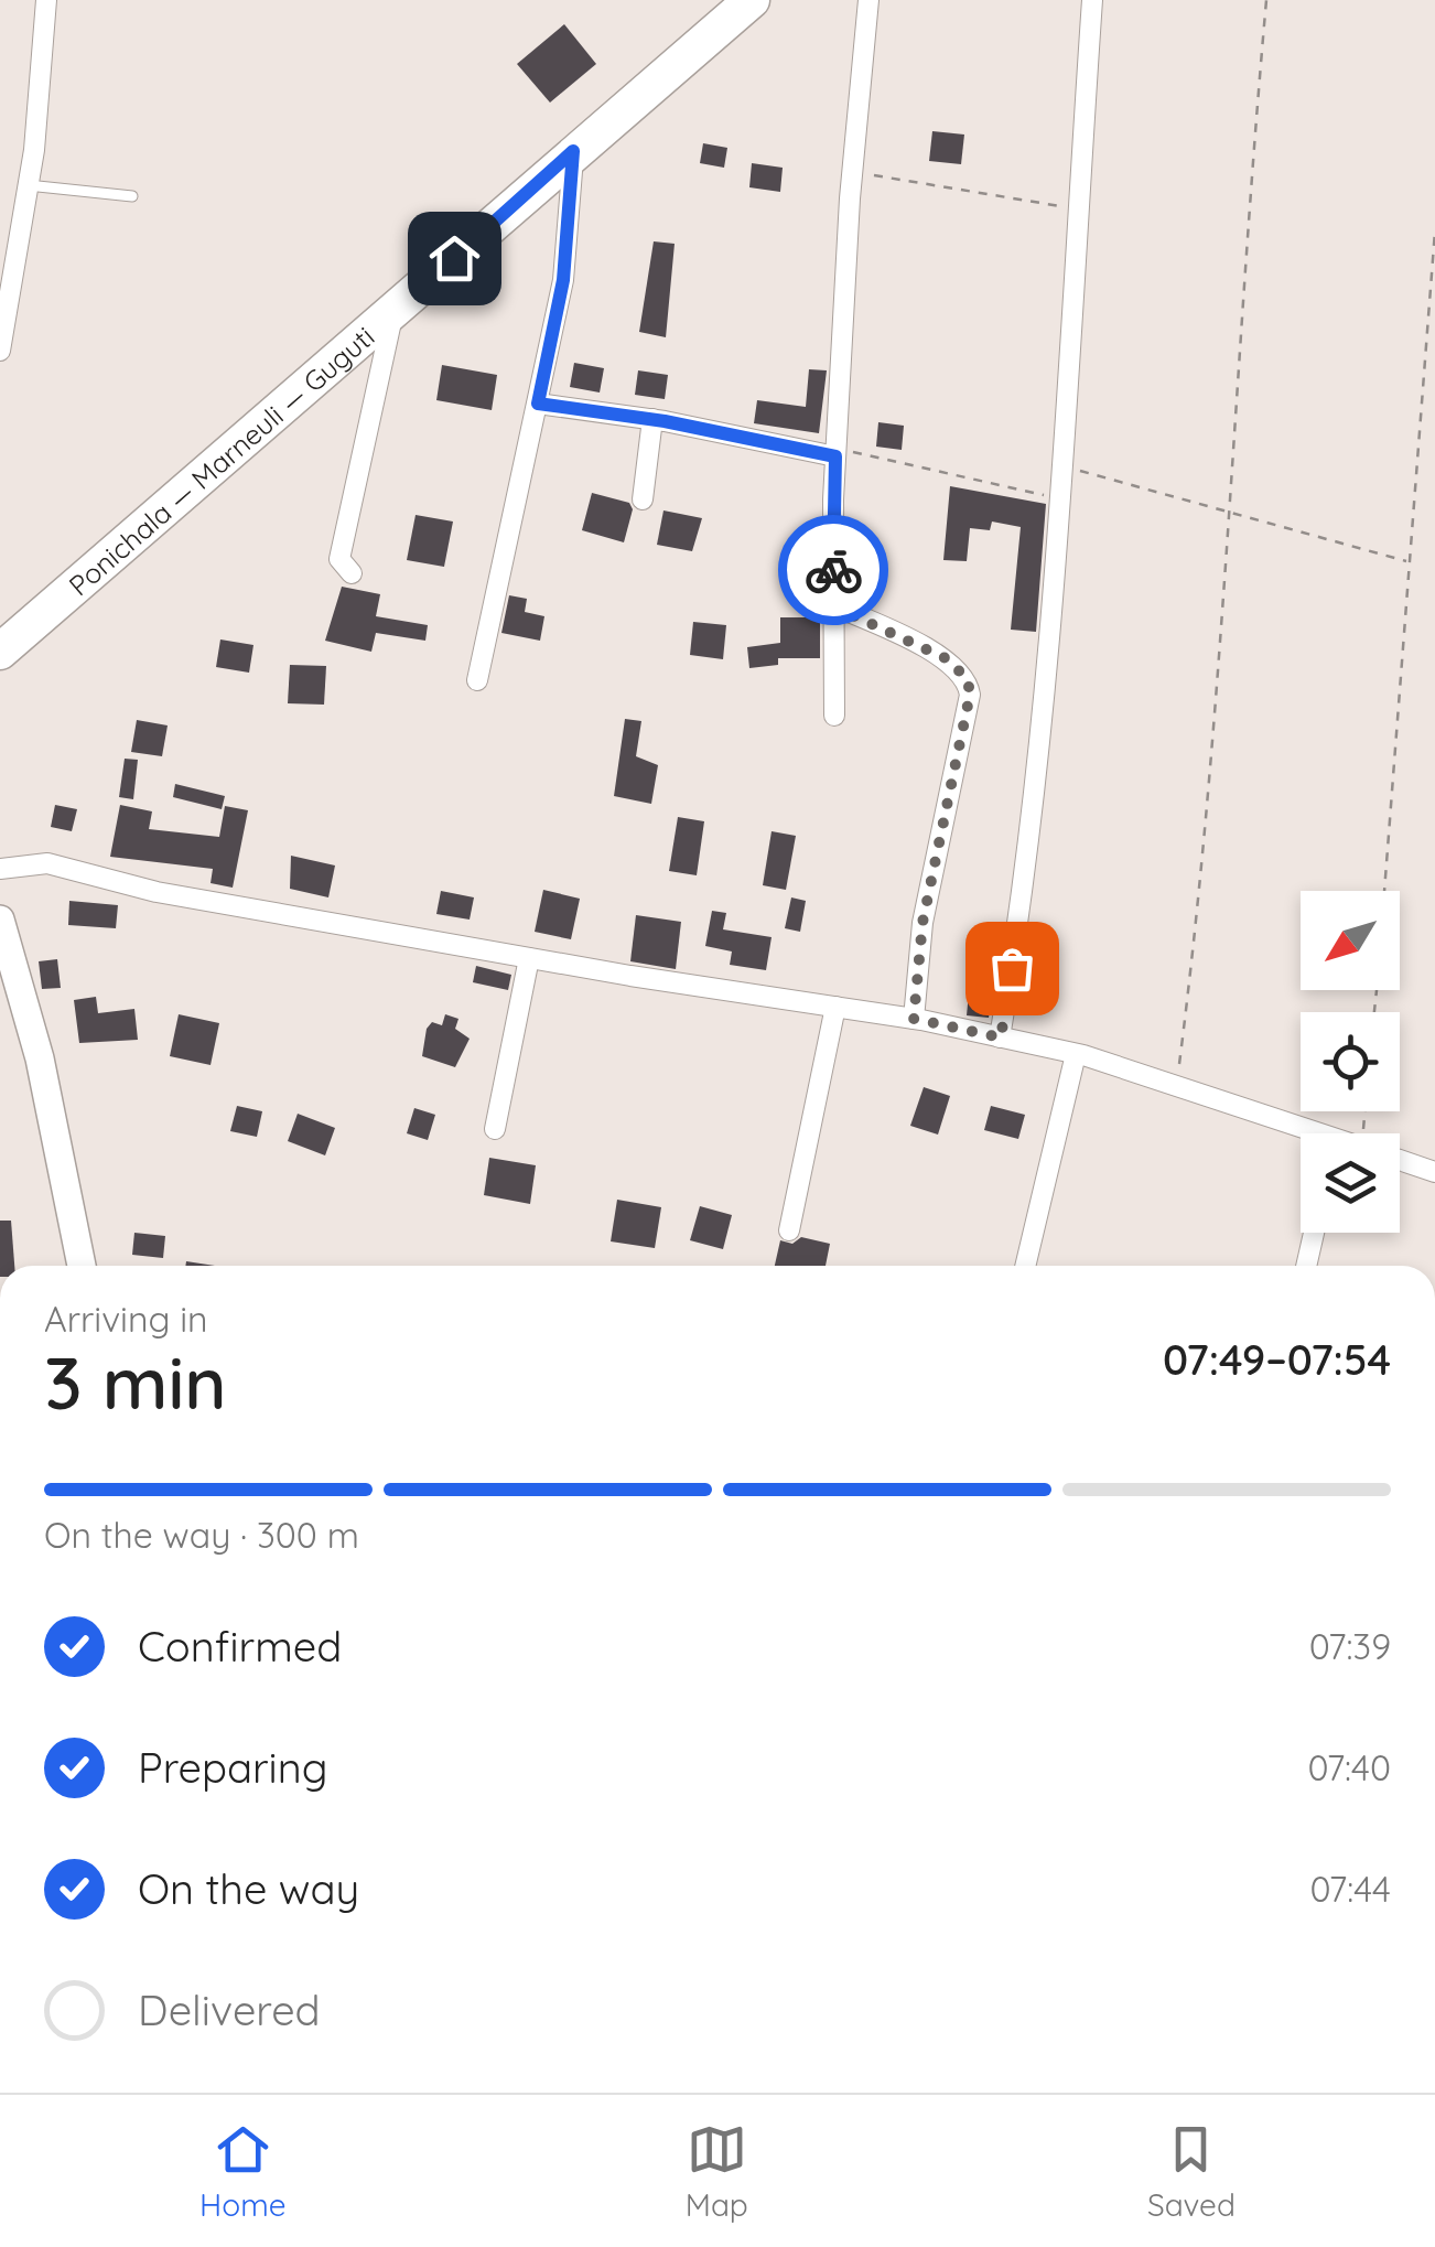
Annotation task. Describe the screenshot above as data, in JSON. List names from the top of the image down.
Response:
{
  "streets": {
    "highway": ["Ponichala — Marneuli — Guguti"]
  },
  "north": "bottom left",
  "page": {
    "heading": ["3 min", "Arriving in", "07:49–07:54"],
    "bar": "On the way · 300 m",
    "list": [
      ["Confirmed", "07:39"],
      ["Preparing", "07:40"],
      ["On the way", "07:44"],
      "Delivered"
    ],
    "tabs": ["Home", "Map", "Saved"]
  }
}
